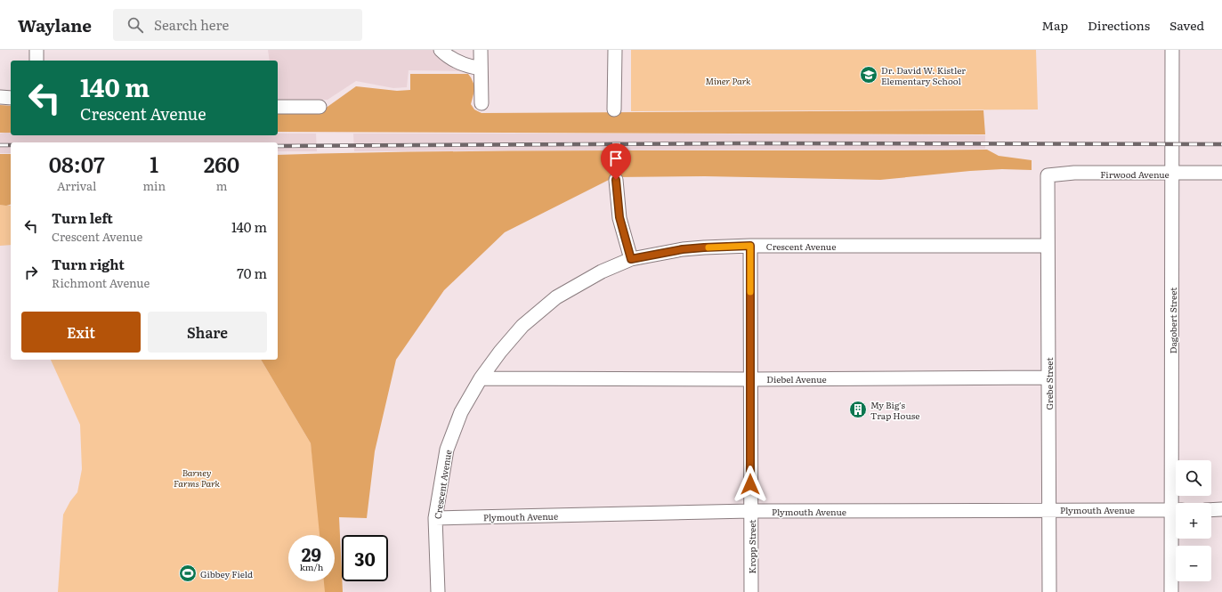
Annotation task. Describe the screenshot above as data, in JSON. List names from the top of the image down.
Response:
{
  "streets": {
    "street": [
      "Firwood Avenue",
      "Crescent Avenue",
      "Dagobert Street",
      "Diebel Avenue",
      "Grebe Street",
      "Plymouth Avenue",
      "Kropp Street"
    ]
  },
  "crossings": [
    ["Firwood Avenue", "Dagobert Street"],
    ["Firwood Avenue", "Grebe Street"],
    ["Crescent Avenue", "Diebel Avenue"],
    ["Crescent Avenue", "Grebe Street"],
    ["Crescent Avenue", "Plymouth Avenue"],
    ["Crescent Avenue", "Kropp Street"],
    ["Diebel Avenue", "Grebe Street"],
    ["Diebel Avenue", "Kropp Street"],
    ["Grebe Street", "Plymouth Avenue"],
    ["Plymouth Avenue", "Kropp Street"]
  ],
  "parks": ["Miner Park", "Barney Farms Park"],
  "places": {
    "school or university": ["Dr. David W. Kistler Elementary School"],
    "building": ["My Big's Trap House"],
    "sports": ["Gibbey Field"]
  },
  "page": {
    "header": "Waylane",
    "search": "Search here",
    "nav": ["Map", "Directions", "Saved"],
    "turn": ["140 m", "Crescent Avenue"],
    "eta": [
      "08:07",
      "Arrival",
      "1",
      "min",
      "260",
      "m"
    ],
    "list": [
      {
        "name": "Turn left",
        "note": "Crescent Avenue",
        "value": "140 m"
      },
      {
        "name": "Turn right",
        "note": "Richmont Avenue",
        "value": "70 m"
      }
    ],
    "buttons": ["Exit", "Share"],
    "map_buttons": ["+", "−"],
    "speed": "29 km/h",
    "limit": "30"
  }
}
